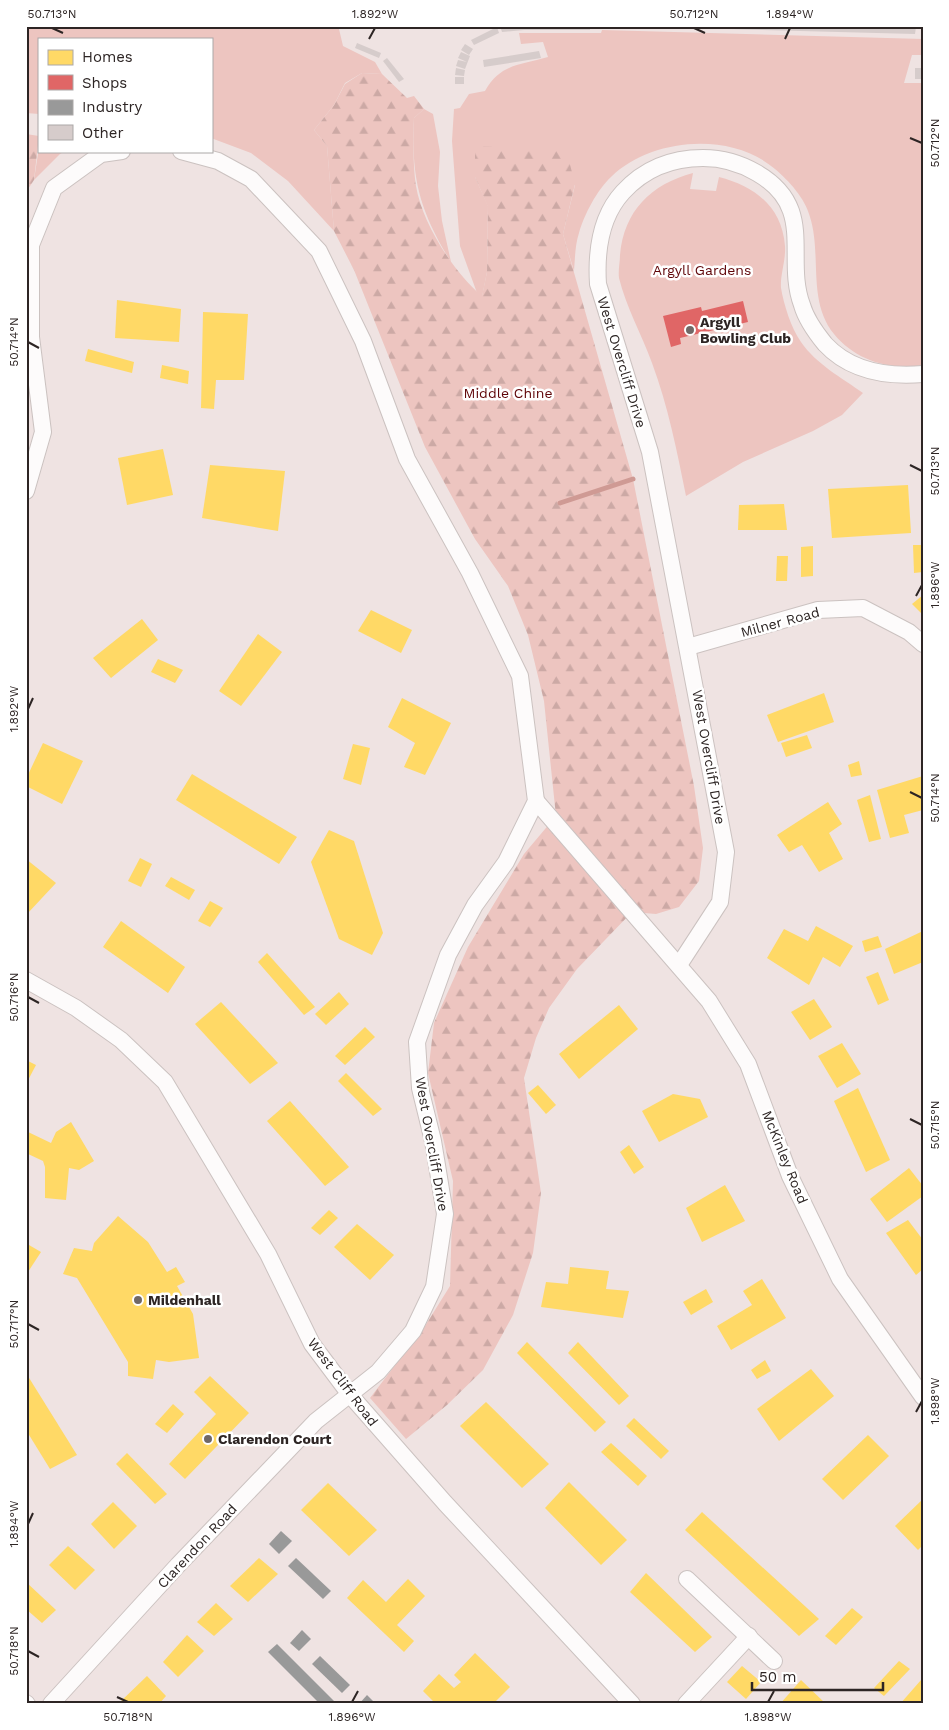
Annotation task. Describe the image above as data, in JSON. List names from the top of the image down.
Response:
{
  "streets": {
    "street": [
      "West Overcliff Drive",
      "Milner Road",
      "McKinley Road",
      "West Cliff Road",
      "Clarendon Road"
    ]
  },
  "crossings": [
    ["West Overcliff Drive", "Milner Road"],
    ["West Overcliff Drive", "McKinley Road"],
    ["West Overcliff Drive", "West Cliff Road"],
    ["West Overcliff Drive", "Clarendon Road"],
    ["West Cliff Road", "Clarendon Road"]
  ],
  "parks": ["Argyll Gardens", "Middle Chine"],
  "places": ["Argyll Bowling Club", "Mildenhall", "Clarendon Court"],
  "legend": [
    "Homes",
    "Shops",
    "Industry",
    "Other"
  ],
  "scale_bar": "50 m",
  "coordinates": [
    "50.713°N",
    "1.892°W",
    "50.712°N",
    "1.894°W",
    "50.714°N",
    "1.896°W",
    "50.716°N",
    "50.715°N",
    "50.717°N",
    "1.898°W",
    "50.718°N"
  ]
}
